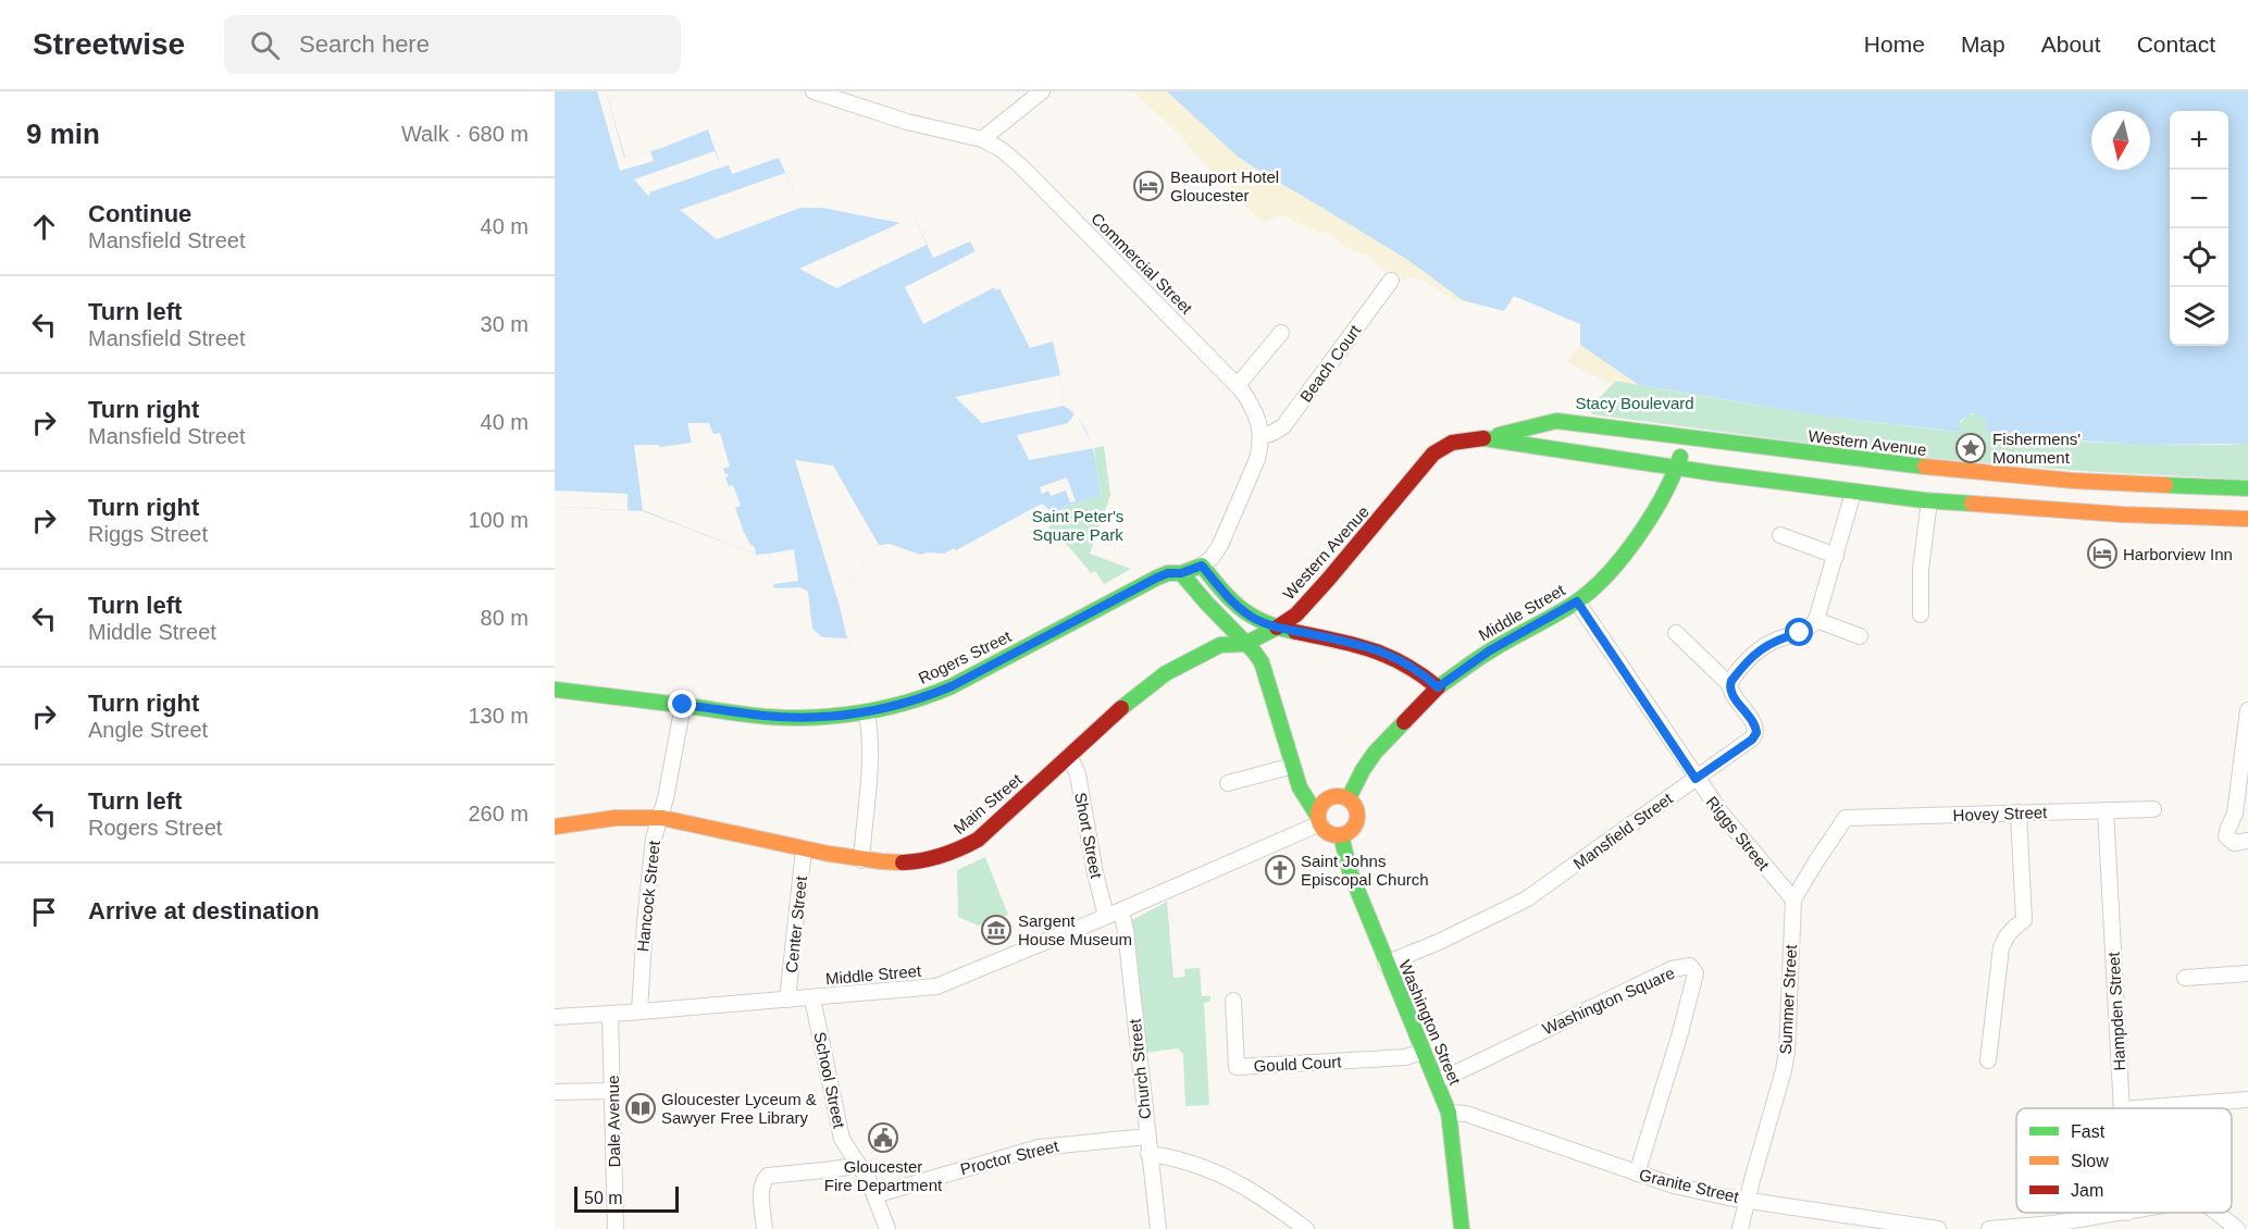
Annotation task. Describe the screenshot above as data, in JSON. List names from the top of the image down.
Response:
{
  "streets": {
    "main road": [
      "Western Avenue",
      "Middle Street",
      "Rogers Street",
      "Main Street",
      "Washington Street"
    ],
    "street": [
      "Commercial Street",
      "Beach Court",
      "Hovey Street",
      "Mansfield Street",
      "Riggs Street",
      "Short Street",
      "Hancock Street",
      "Center Street",
      "Summer Street",
      "Washington Square",
      "Hampden Street",
      "Gould Court",
      "Church Street",
      "School Street",
      "Dale Avenue",
      "Proctor Street",
      "Granite Street"
    ]
  },
  "crossings": [
    ["Commercial Street", "Beach Court"],
    ["Western Avenue", "Middle Street"],
    ["Western Avenue", "Main Street"],
    ["Middle Street", "Riggs Street"],
    ["Middle Street", "Short Street"],
    ["Middle Street", "Hancock Street"],
    ["Middle Street", "Center Street"],
    ["Middle Street", "Washington Street"],
    ["Middle Street", "Church Street"],
    ["Middle Street", "School Street"],
    ["Middle Street", "Dale Avenue"],
    ["Rogers Street", "Hancock Street"],
    ["Main Street", "Short Street"],
    ["Main Street", "Hancock Street"],
    ["Main Street", "Center Street"],
    ["Hovey Street", "Summer Street"],
    ["Hovey Street", "Hampden Street"],
    ["Mansfield Street", "Riggs Street"],
    ["Mansfield Street", "Washington Street"],
    ["Riggs Street", "Summer Street"],
    ["Summer Street", "Granite Street"],
    ["Washington Square", "Washington Street"],
    ["Washington Square", "Granite Street"],
    ["Washington Street", "Gould Court"],
    ["Washington Street", "Granite Street"],
    ["Church Street", "Proctor Street"],
    ["School Street", "Proctor Street"]
  ],
  "parks": ["Stacy Boulevard", "Saint Peter's Square Park"],
  "places": {
    "hotel": ["Beauport Hotel Gloucester", "Harborview Inn"],
    "place": ["Fishermens' Monument"],
    "church": ["Saint Johns Episcopal Church"],
    "museum": ["Sargent House Museum"],
    "library": ["Gloucester Lyceum & Sawyer Free Library"],
    "public building": ["Gloucester Fire Department"]
  },
  "legend": ["Fast", "Slow", "Jam"],
  "scale_bar": "50 m",
  "north": "bottom",
  "page": {
    "header": "Streetwise",
    "search": "Search here",
    "nav": [
      "Home",
      "Map",
      "About",
      "Contact"
    ],
    "heading": ["9 min", "Walk · 680 m"],
    "map_buttons": ["+", "−"],
    "list": [
      ["Continue", "Mansfield Street", "40 m"],
      ["Turn left", "Mansfield Street", "30 m"],
      ["Turn right", "Mansfield Street", "40 m"],
      ["Turn right", "Riggs Street", "100 m"],
      ["Turn left", "Middle Street", "80 m"],
      ["Turn right", "Angle Street", "130 m"],
      ["Turn left", "Rogers Street", "260 m"],
      "Arrive at destination"
    ],
    "scale": "50 m"
  }
}
